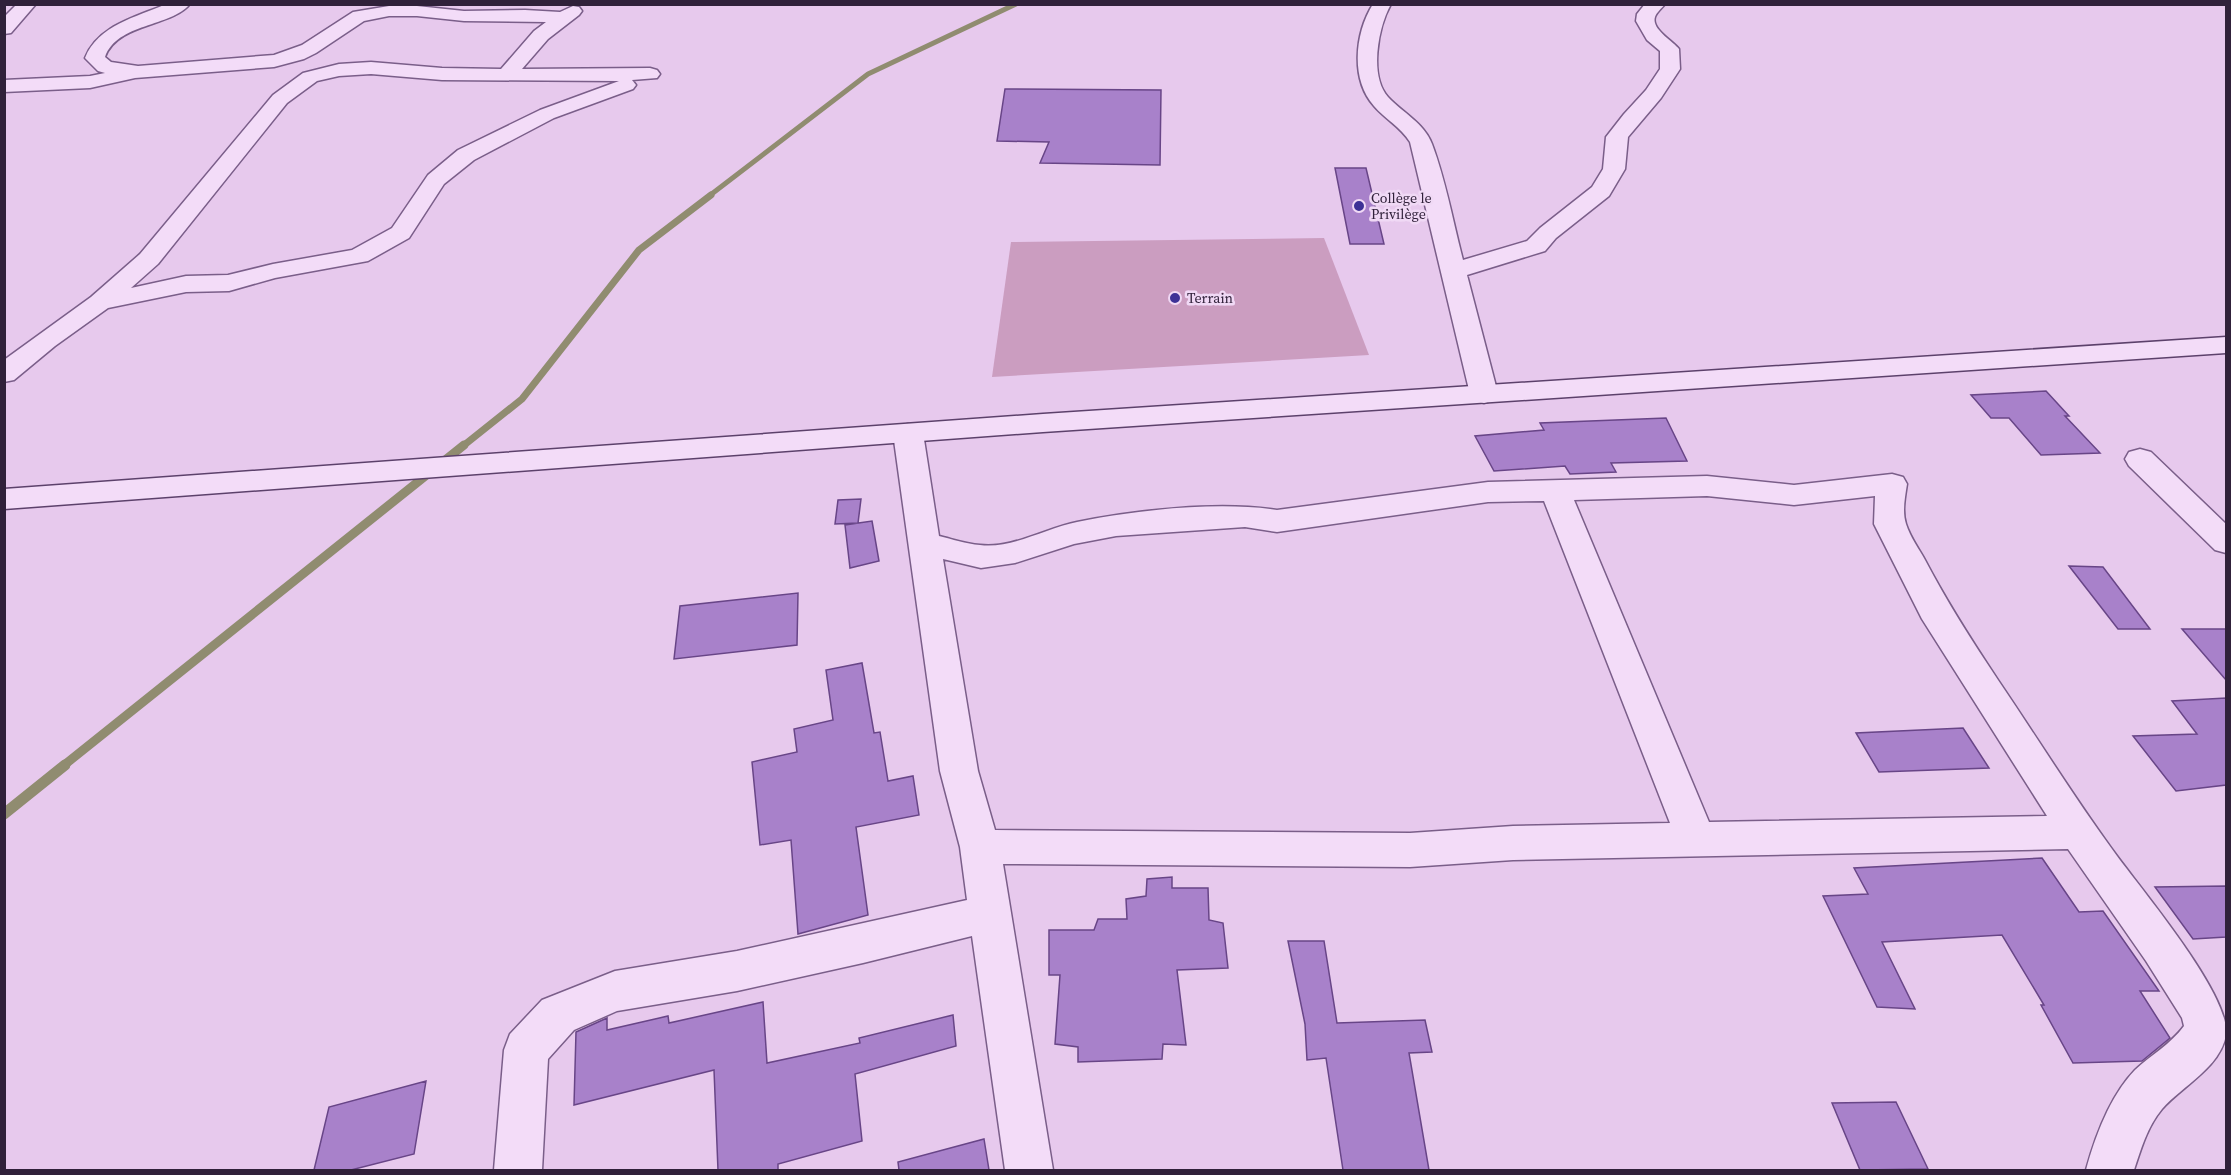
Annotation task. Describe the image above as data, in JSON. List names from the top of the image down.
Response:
{
  "places": ["Collège le Privilège", "Terrain"]
}
